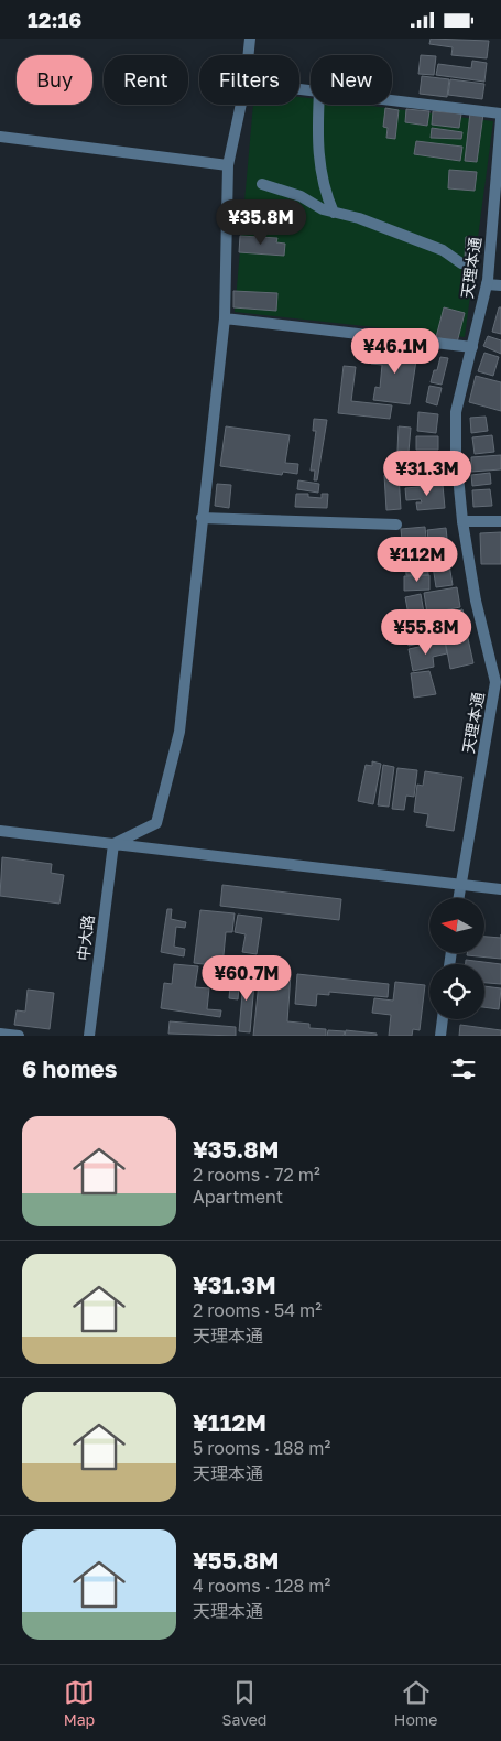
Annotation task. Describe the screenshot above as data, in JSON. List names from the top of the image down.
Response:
{
  "streets": {
    "street": ["天理本通", "中大路"]
  },
  "north": "left",
  "page": {
    "status": "12:16",
    "chip": [
      "Buy",
      "Rent",
      "Filters",
      "New"
    ],
    "price": [
      "¥35.8M",
      "¥46.1M",
      "¥31.3M",
      "¥112M",
      "¥55.8M",
      "¥60.7M"
    ],
    "heading": "6 homes",
    "list": [
      {
        "name": "¥35.8M",
        "note": "2 rooms · 72 m² · Apartment"
      },
      {
        "name": "¥31.3M",
        "note": "2 rooms · 54 m² · 天理本通"
      },
      {
        "name": "¥112M",
        "note": "5 rooms · 188 m² · 天理本通"
      },
      {
        "name": "¥55.8M",
        "note": "4 rooms · 128 m² · 天理本通"
      }
    ],
    "tabs": ["Map", "Saved", "Home"]
  }
}
